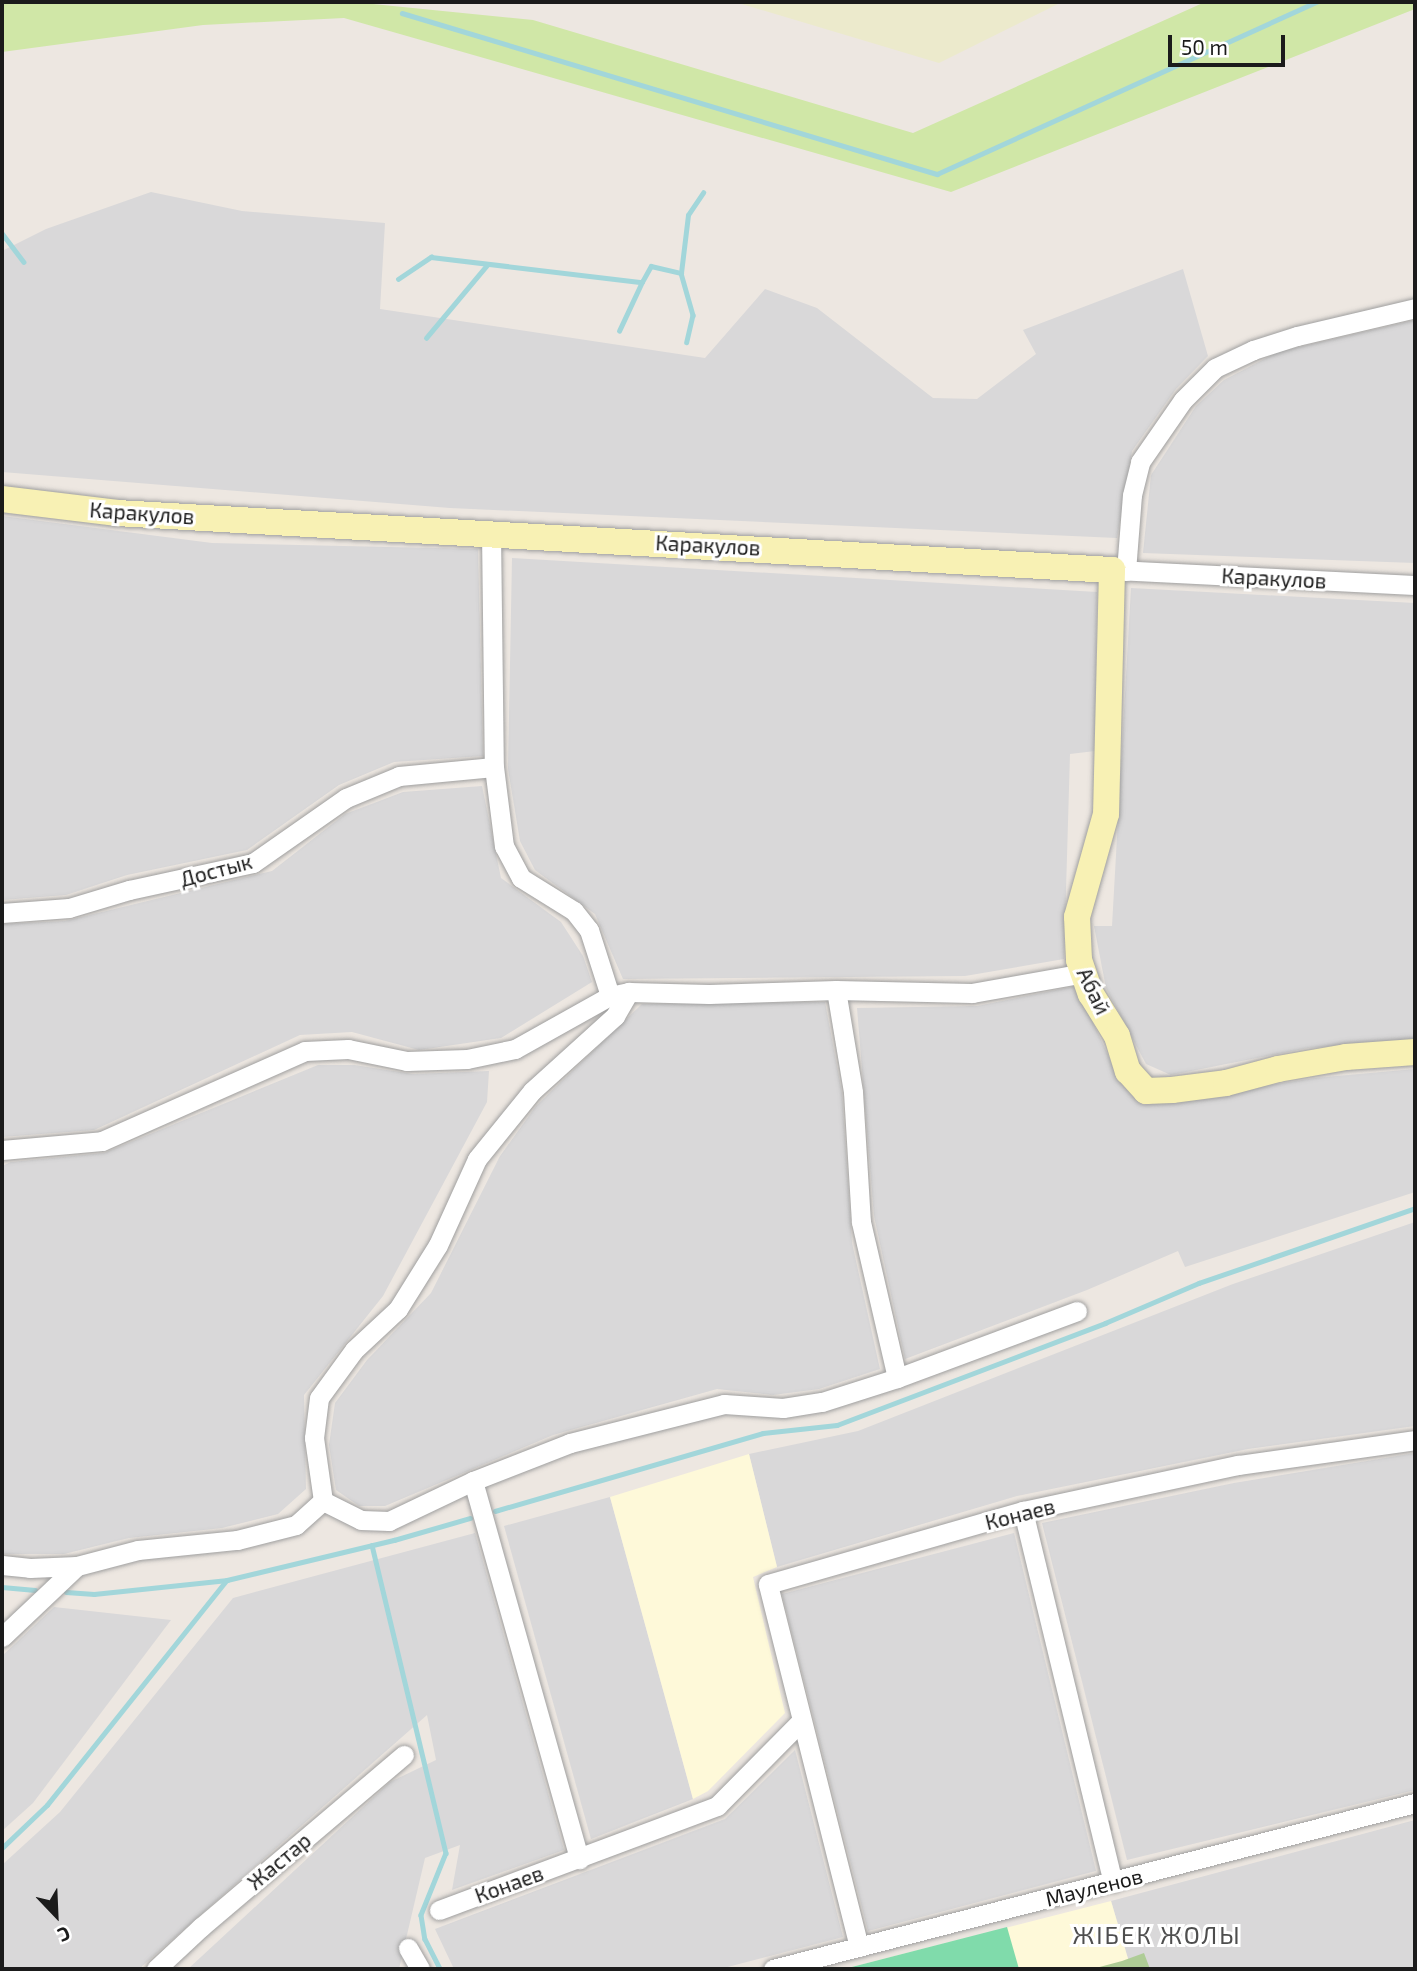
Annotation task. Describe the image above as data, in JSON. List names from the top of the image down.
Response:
{
  "streets": {
    "main road": ["Каракулов", "Абай"],
    "street": [
      "Достык",
      "Конаев",
      "Жастар",
      "Мауленов"
    ]
  },
  "crossings": [
    ["Каракулов", "Абай"],
    ["Конаев", "Мауленов"]
  ],
  "districts": ["ЖІБЕК ЖОЛЫ"],
  "scale_bar": "50 m",
  "north": "bottom right"
}
